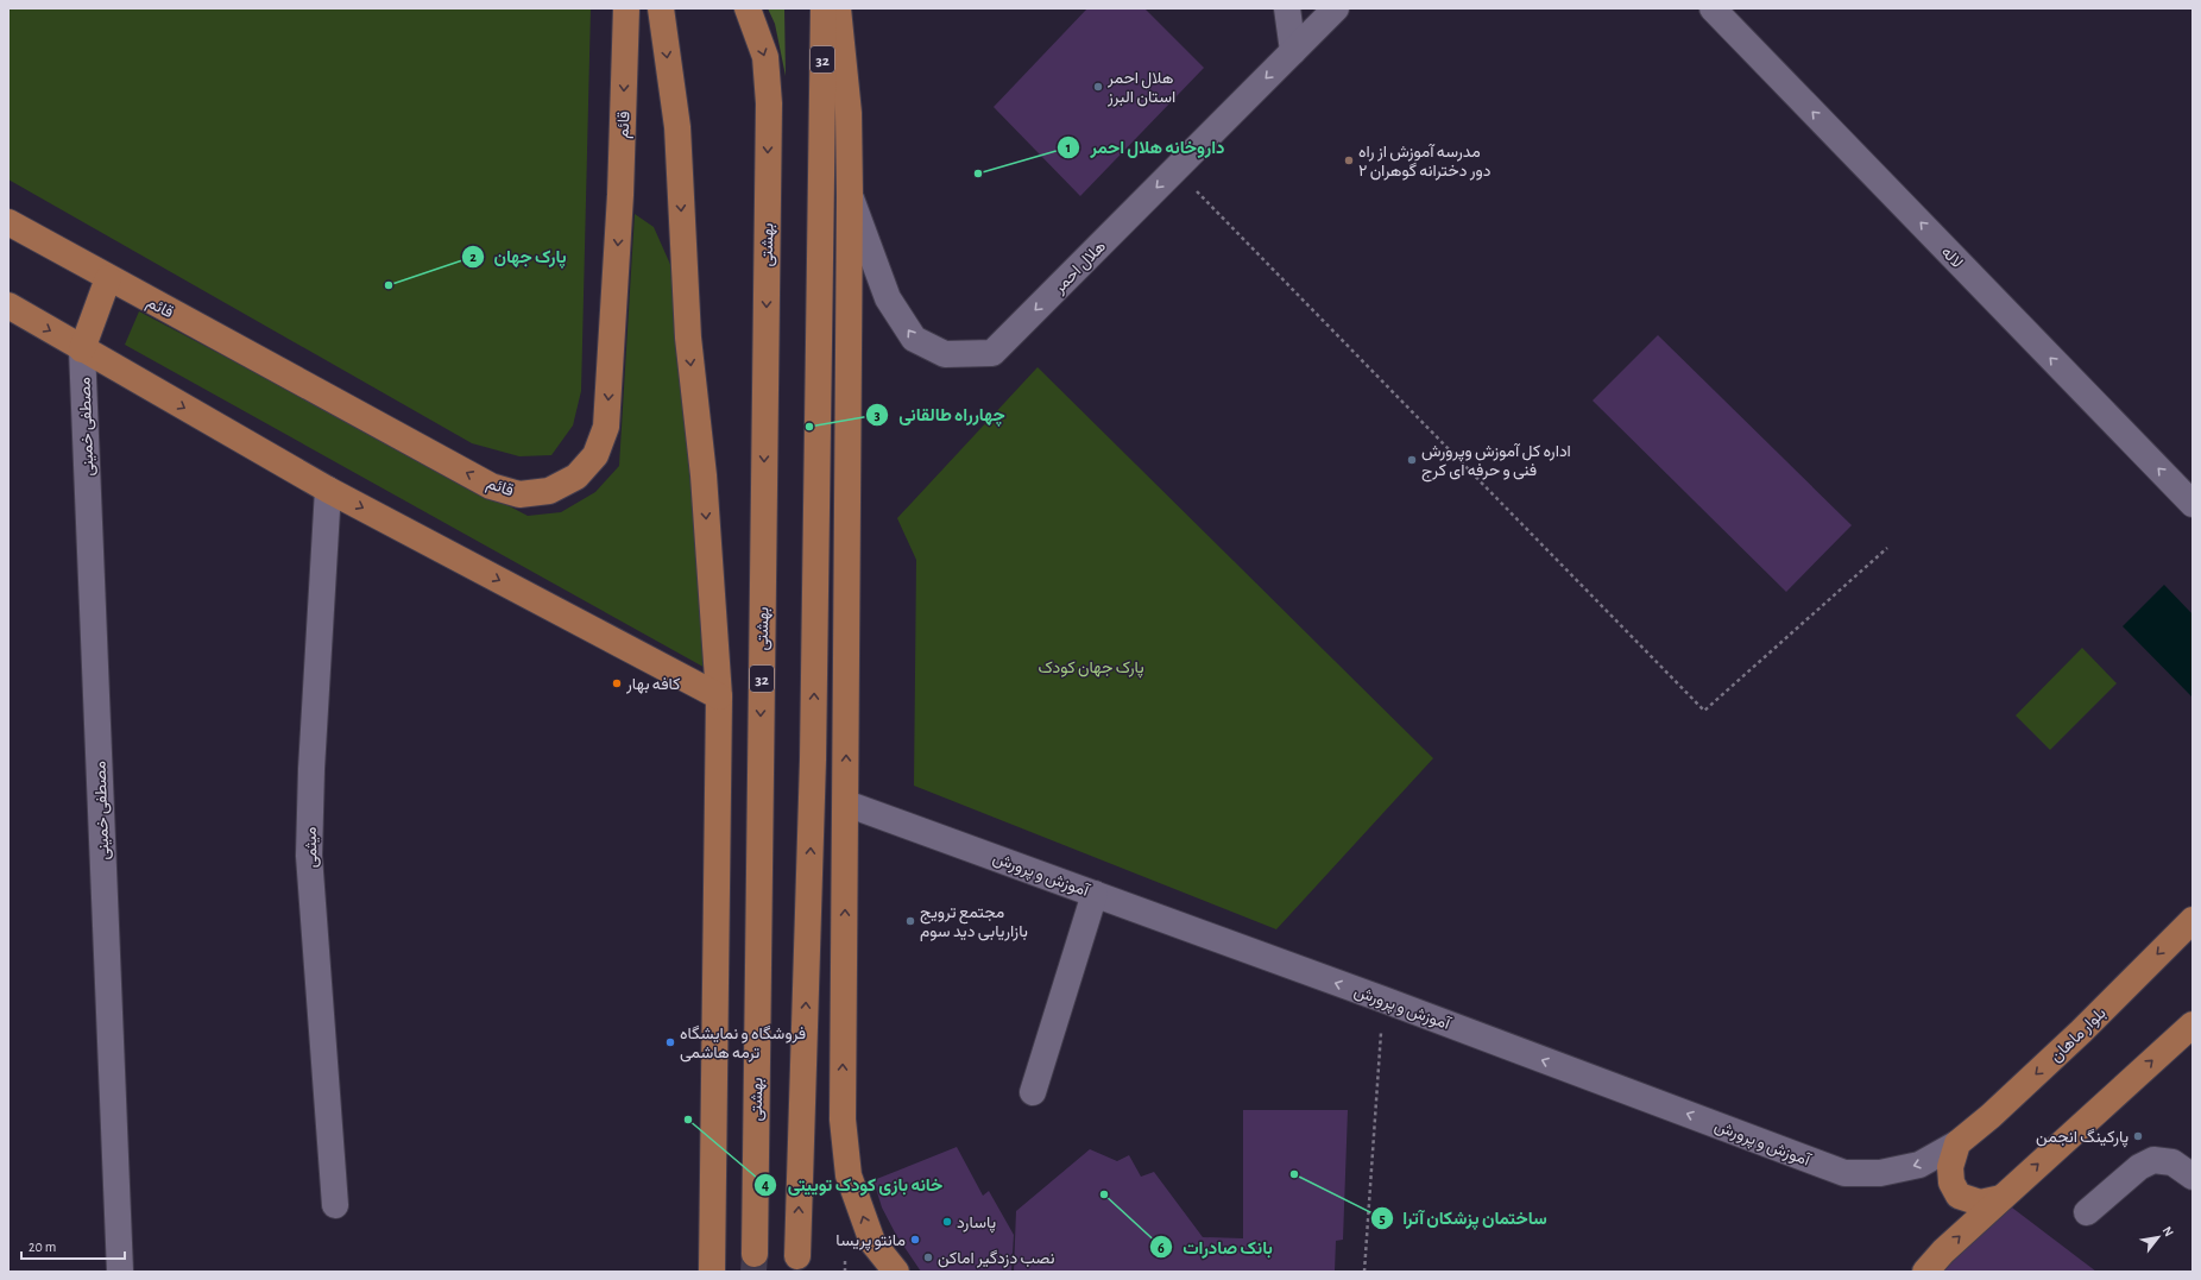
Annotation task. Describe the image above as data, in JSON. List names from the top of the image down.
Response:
{
  "streets": {
    "main road": [
      "32",
      "قائم",
      "بهشتى",
      "بلوار ماهان"
    ],
    "street": [
      "لاله",
      "هلال احمر",
      "مصطفی خمینی",
      "میثمی",
      "آموزش و پرورش"
    ]
  },
  "crossings": [
    ["آموزش و پرورش", "بلوار ماهان"]
  ],
  "one_way": ["لاله", "آموزش و پرورش"],
  "parks": ["پارک جهان کودک"],
  "places": [
    "هلال احمر استان البرز",
    "مدرسه آموزش از راه دور دخترانه گوهران ۲",
    "داروخانه هلال احمر",
    "پارک جهان",
    "چهارراه طالقانی",
    "اداره کل آموزش وپرورش فنی و حرفه ای کرج",
    "کافه بهار",
    "مجتمع ترویج بازاریابی دید سوم",
    "فروشگاه و نمايشگاه ترمه هاشمى",
    "خانه بازی کودک توییتی",
    "پارکینگ انجمن",
    "ساختمان پزشکان آترا",
    "بانک صادرات",
    "پاسارد",
    "مانتو پریسا",
    "نصب دزدگیر اماکن"
  ],
  "scale_bar": "20 m",
  "north": "top right"
}
